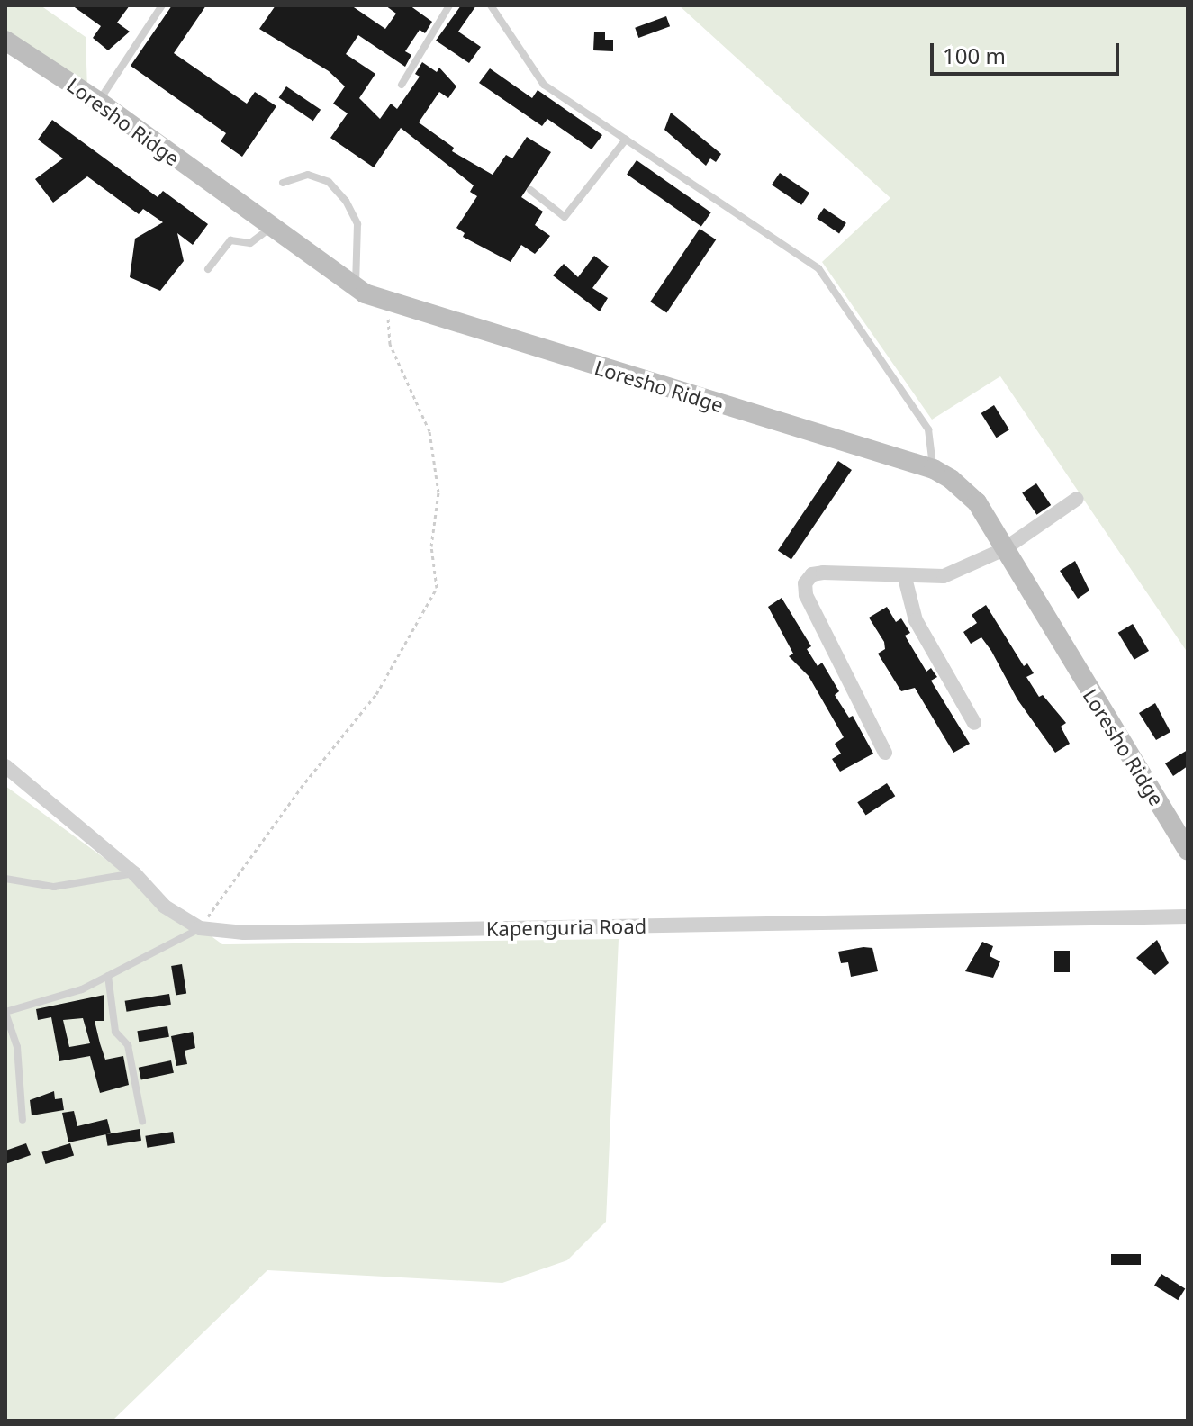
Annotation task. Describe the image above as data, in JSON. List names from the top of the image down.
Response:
{
  "streets": {
    "street": ["Loresho Ridge", "Kapenguria Road"]
  },
  "scale_bar": "100 m"
}
